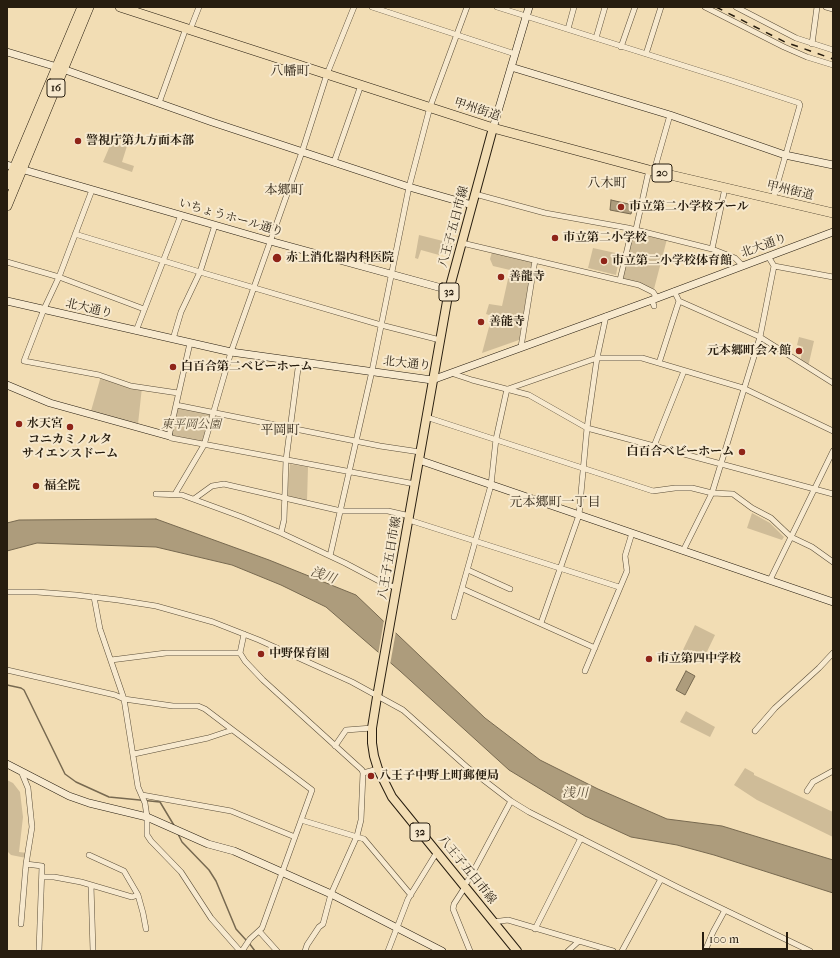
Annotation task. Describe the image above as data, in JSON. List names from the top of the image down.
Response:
{
  "streets": {
    "highway": ["16", "甲州街道", "20"],
    "main road": ["八王子五日市線", "32"],
    "street": ["いちょうホール通り", "北大通り"]
  },
  "crossings": [
    ["16", "いちょうホール通り"],
    ["甲州街道", "八王子五日市線"],
    ["いちょうホール通り", "八王子五日市線"],
    ["八王子五日市線", "北大通り"]
  ],
  "districts": [
    "八幡町",
    "八木町",
    "本郷町",
    "平岡町",
    "元本郷町一丁目"
  ],
  "water": ["浅川"],
  "parks": ["東平岡公園"],
  "places": [
    "警視庁第九方面本部",
    "市立第二小学校プール",
    "市立第二小学校",
    "赤上消化器内科医院",
    "市立第二小学校体育館",
    "善龍寺",
    "善能寺",
    "元本郷町会々館",
    "白百合第二ベビーホーム",
    "水天宮",
    "コニカミノルタ サイエンスドーム",
    "白百合ベビーホーム",
    "福全院",
    "中野保育園",
    "市立第四中学校",
    "八王子中野上町郵便局"
  ],
  "scale_bar": "100 m"
}
